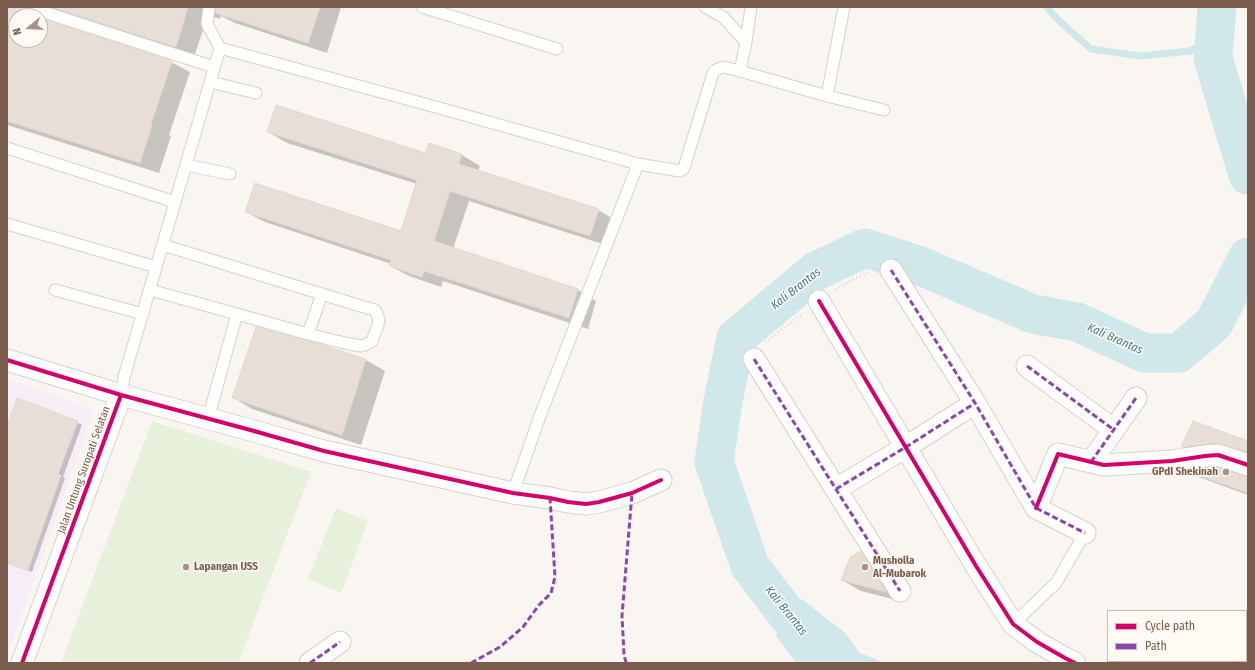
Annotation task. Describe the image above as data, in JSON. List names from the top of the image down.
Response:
{
  "streets": {
    "street": ["Jalan Untung Suropati Selatan"]
  },
  "water": ["Kali Brantas"],
  "places": ["GPdI Shekinah", "Lapangan USS", "Musholla Al-Mubarok"],
  "legend": ["Cycle path", "Path"],
  "north": "left"
}
